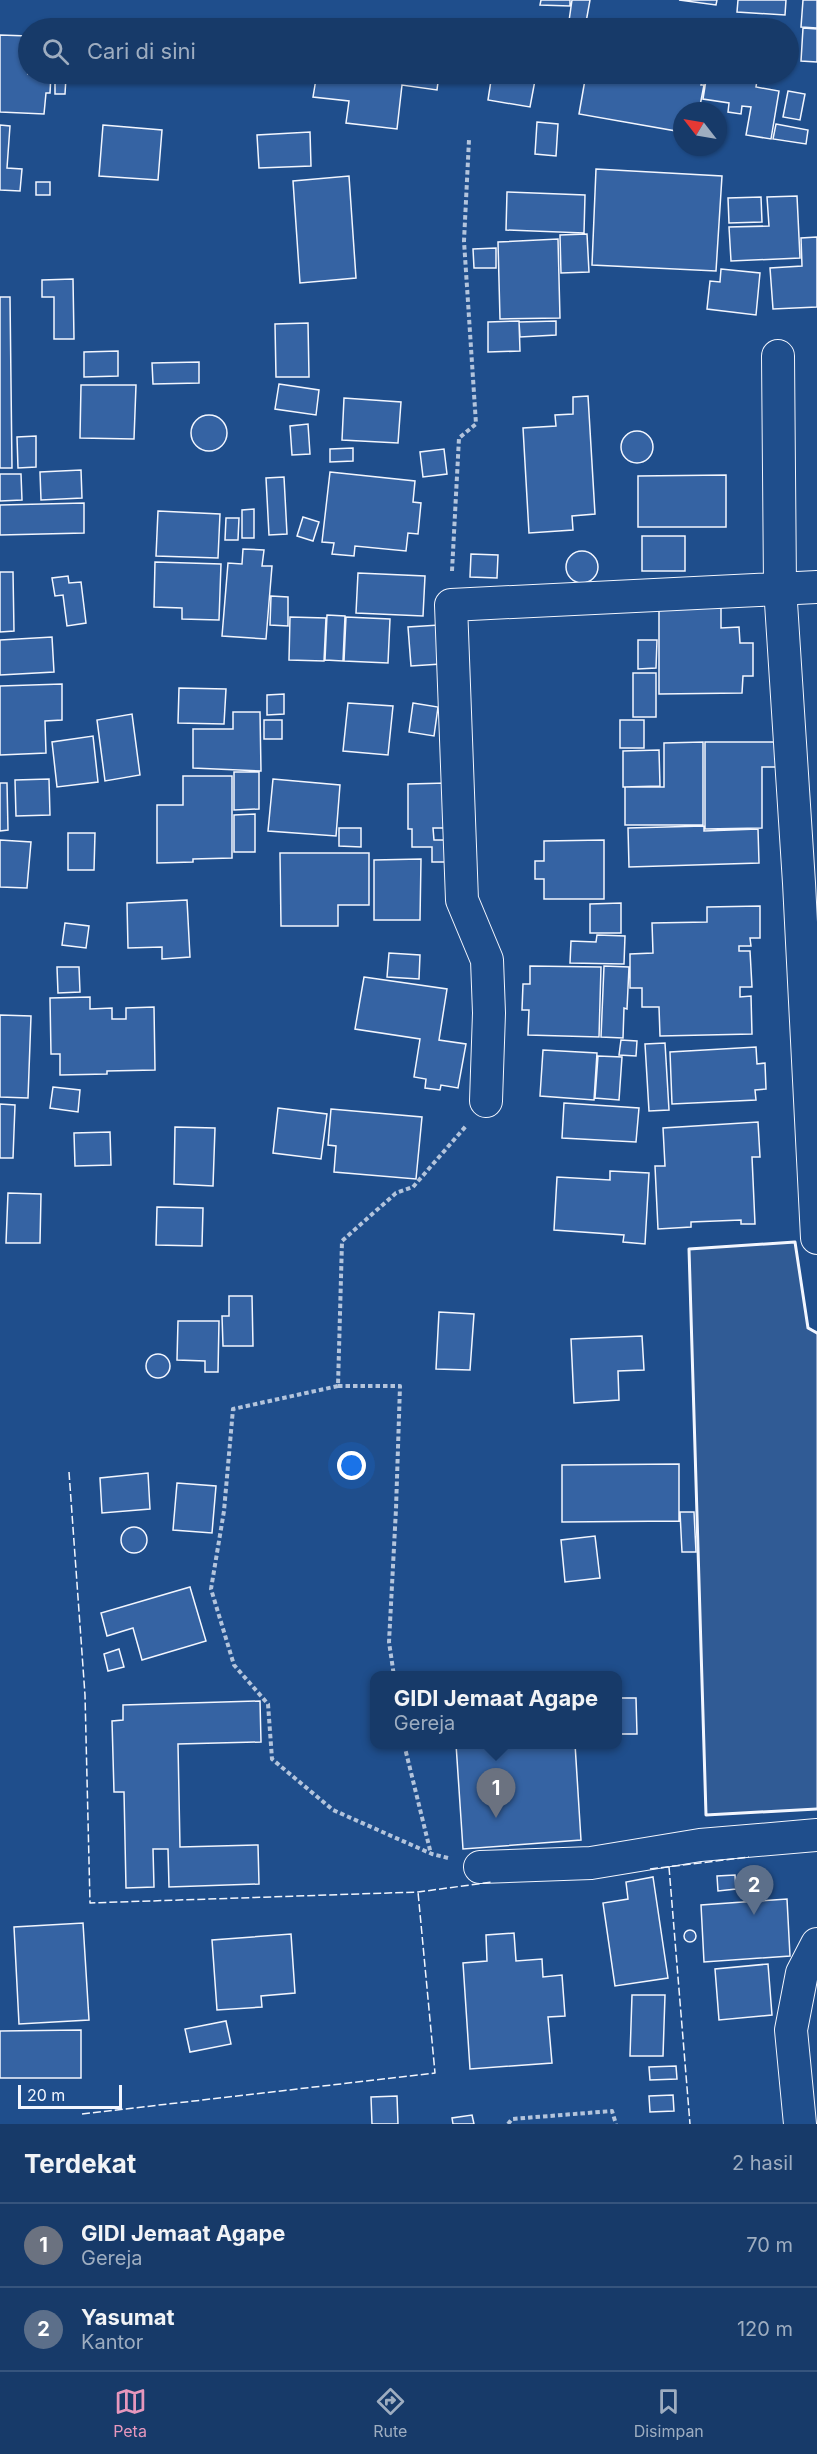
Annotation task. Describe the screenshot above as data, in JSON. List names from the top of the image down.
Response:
{
  "scale_bar": "20 m",
  "north": "top left",
  "page": {
    "search": "Cari di sini",
    "popup": ["GIDI Jemaat Agape", "Gereja"],
    "pins": ["1", "2"],
    "scale": "20 m",
    "heading": ["Terdekat", "2 hasil"],
    "list": [
      {
        "mark": "1",
        "name": "GIDI Jemaat Agape",
        "note": "Gereja",
        "value": "70 m"
      },
      {
        "mark": "2",
        "name": "Yasumat",
        "note": "Kantor",
        "value": "120 m"
      }
    ],
    "nav": ["Peta", "Rute", "Disimpan"]
  }
}
